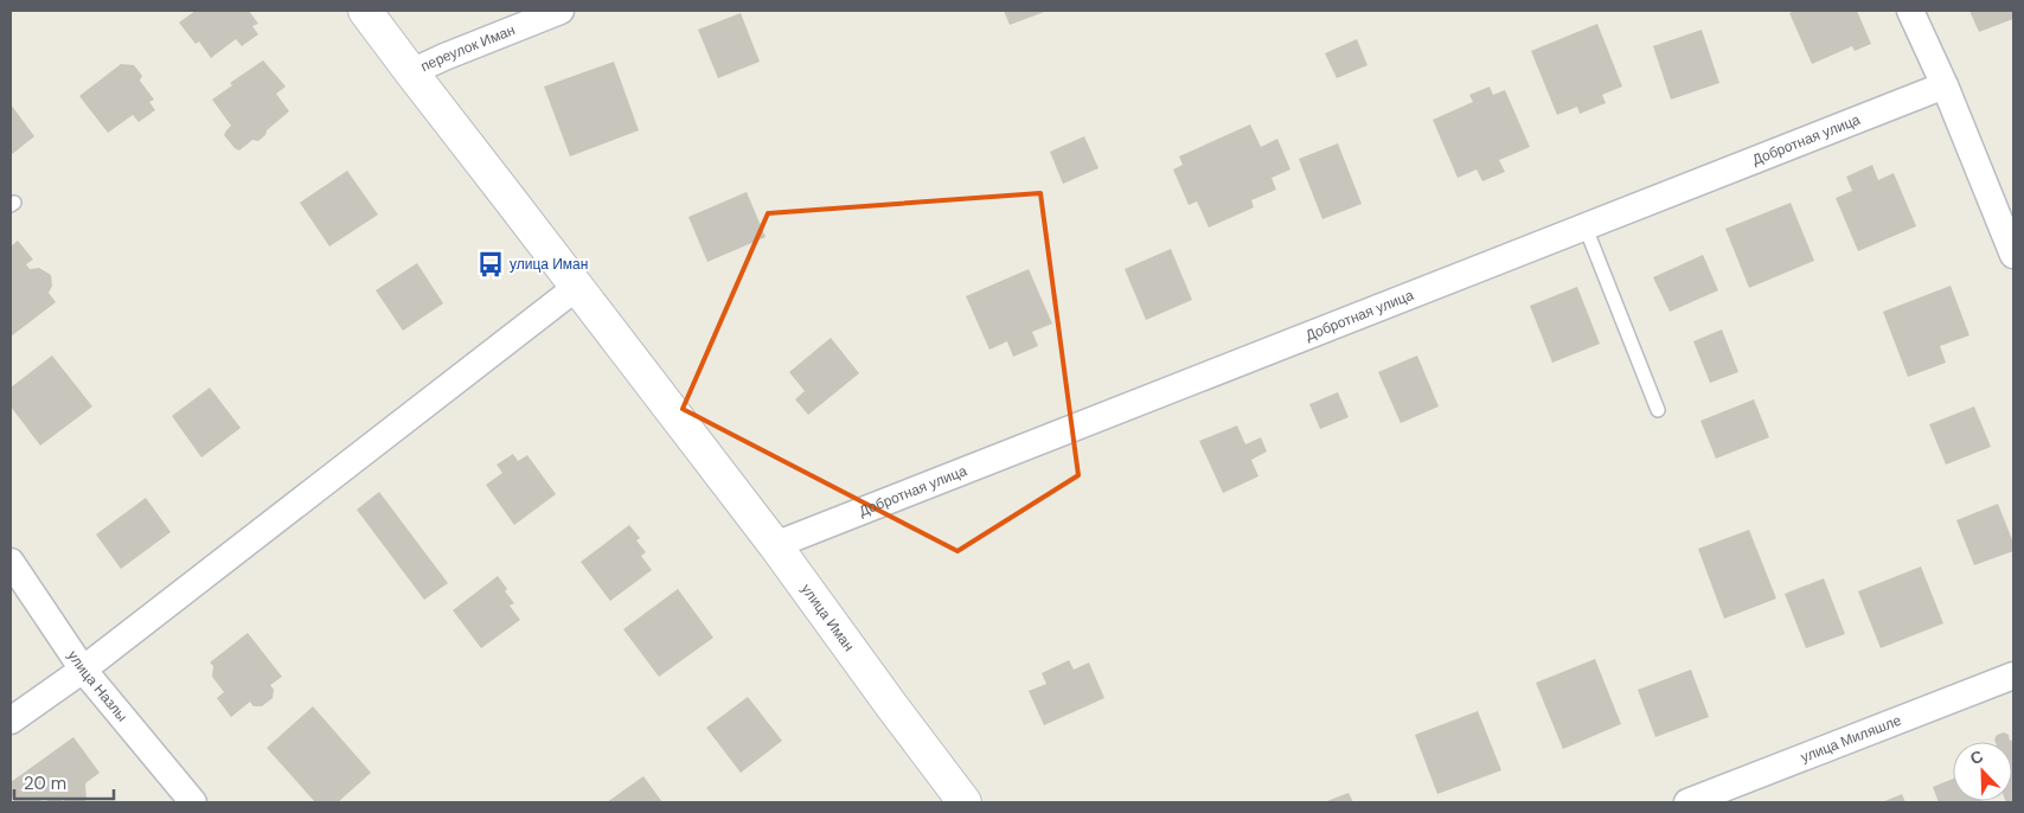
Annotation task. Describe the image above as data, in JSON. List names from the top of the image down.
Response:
{
  "streets": {
    "street": [
      "переулок Иман",
      "Добротная улица",
      "улица Иман",
      "улица Назлы",
      "улица Миляшле"
    ]
  },
  "crossings": [
    ["переулок Иман", "улица Иман"],
    ["Добротная улица", "улица Иман"]
  ],
  "places": {
    "bus stop": ["улица Иман"]
  },
  "scale_bar": "20 m",
  "north": "top left"
}
